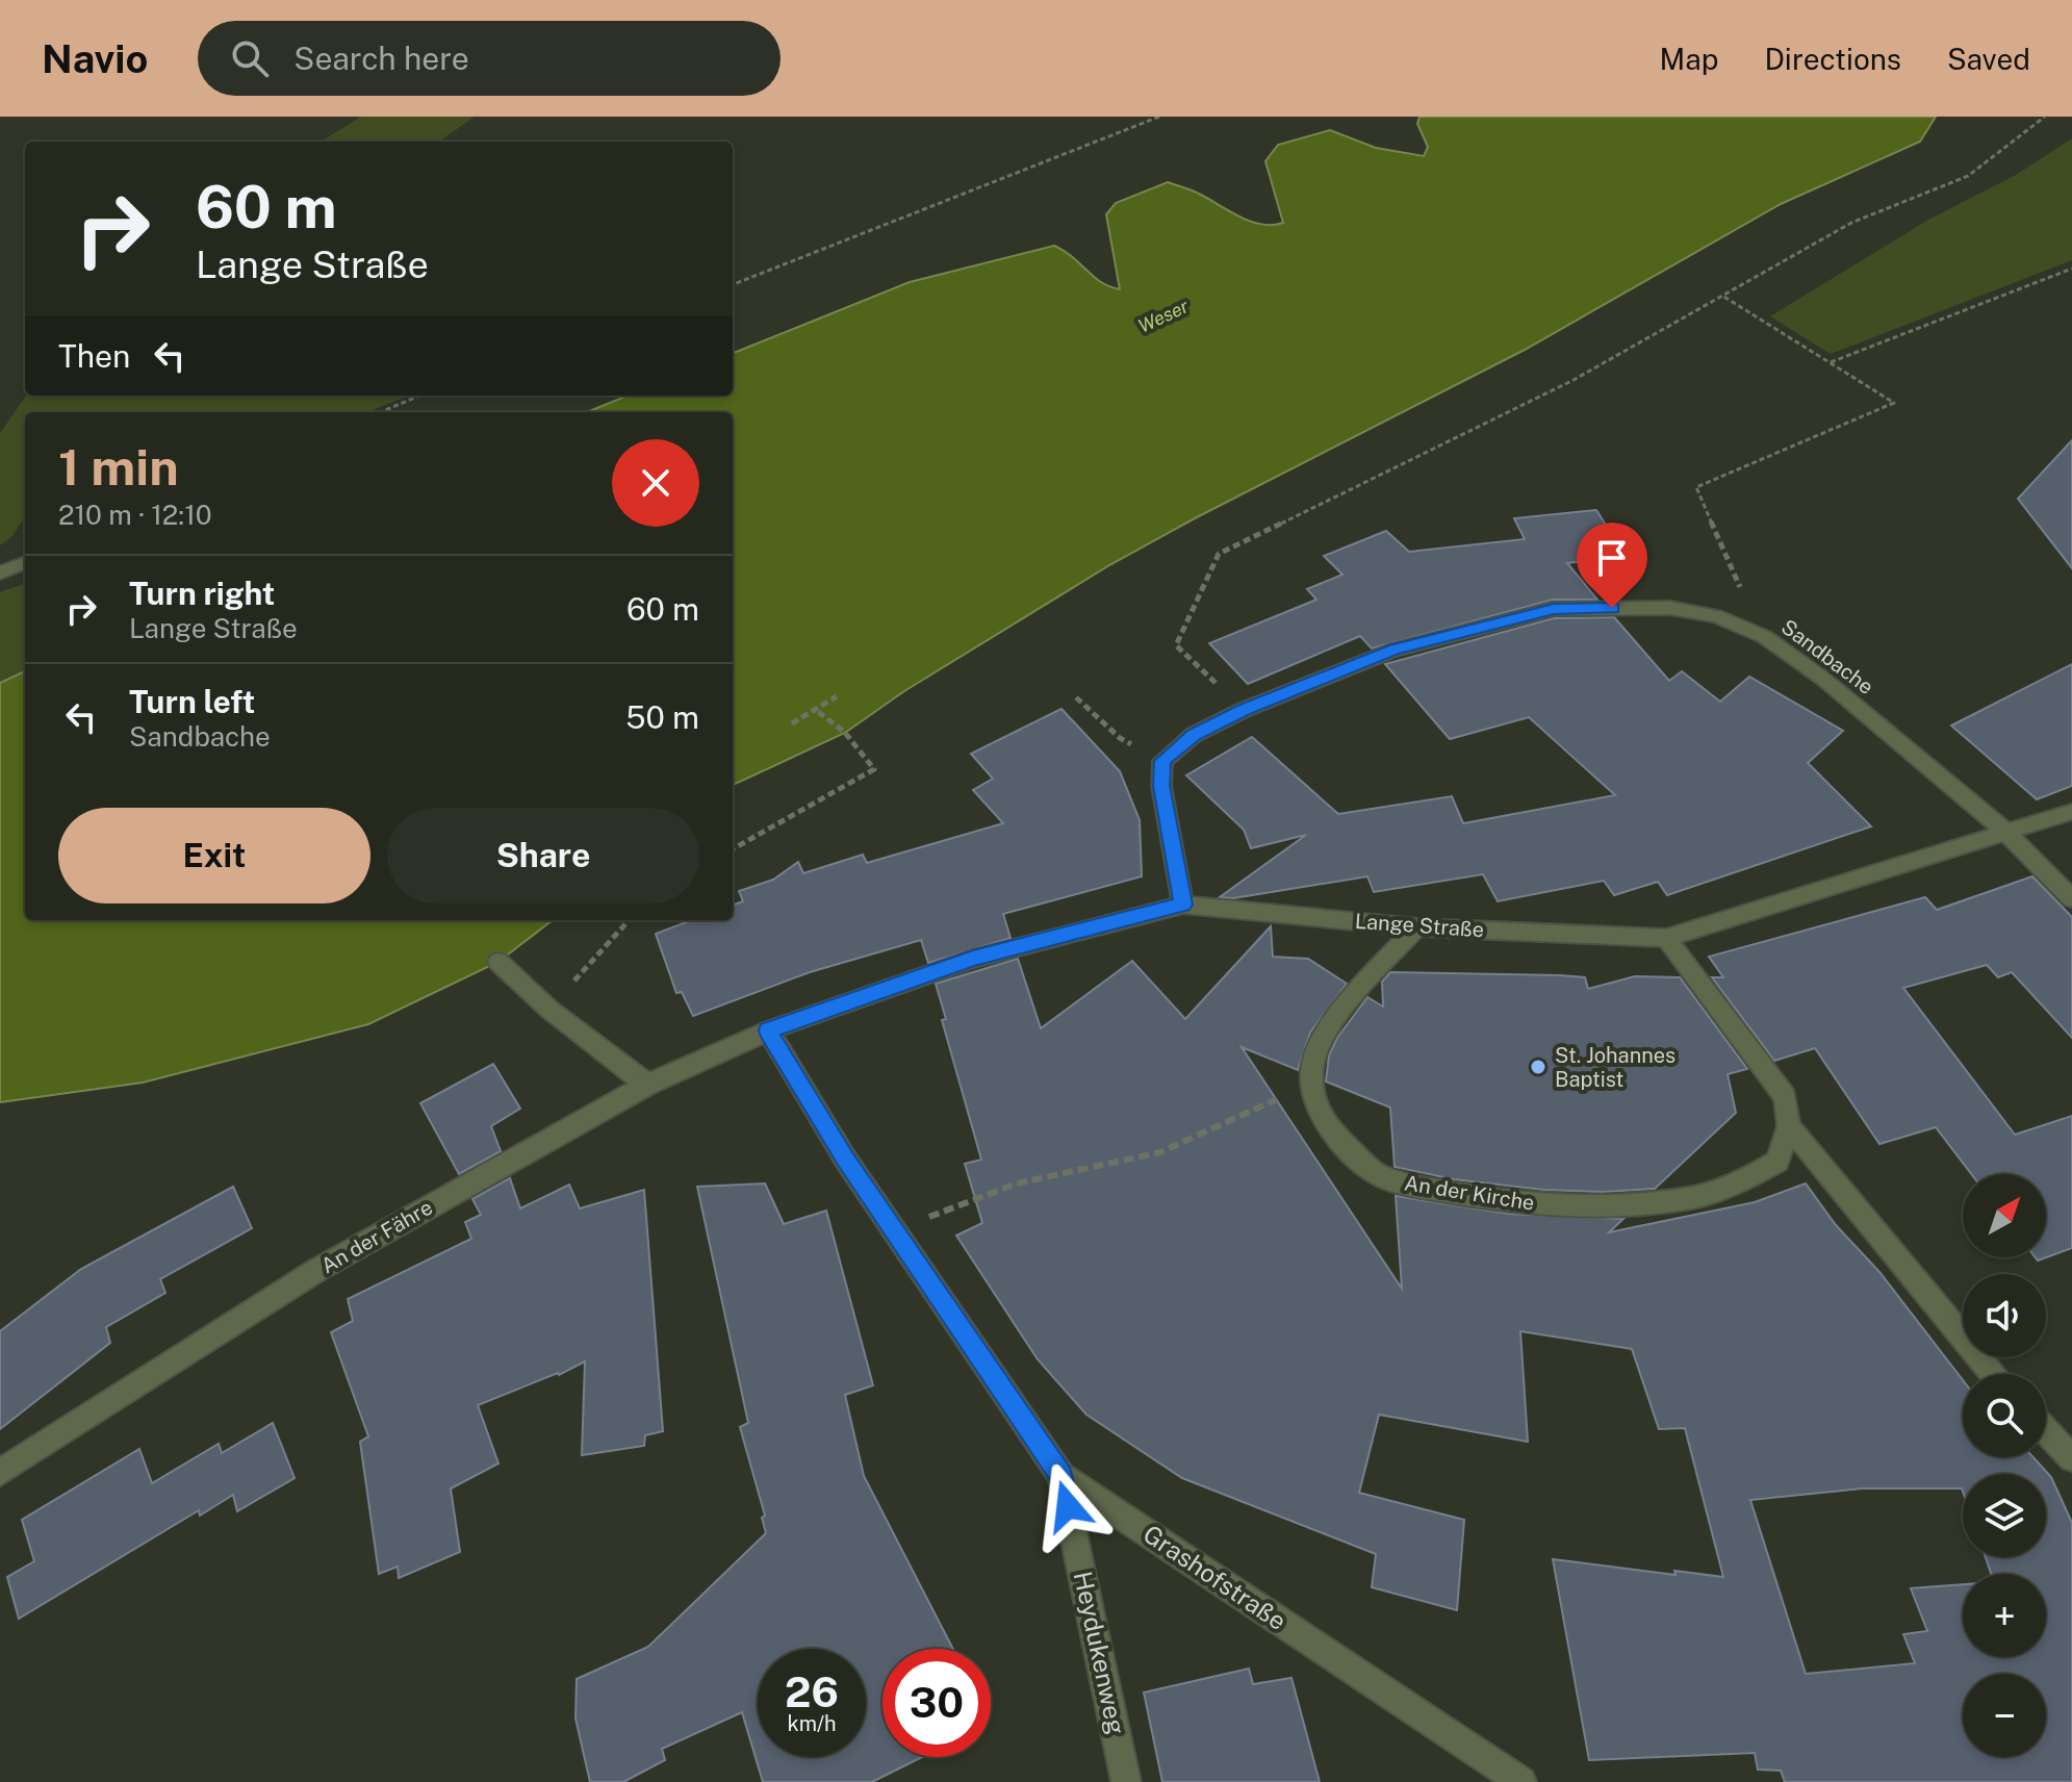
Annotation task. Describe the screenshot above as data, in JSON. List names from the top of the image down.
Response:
{
  "streets": {
    "street": [
      "Sandbache",
      "Lange Straße",
      "An der Kirche",
      "An der Fähre",
      "Grashofstraße",
      "Heydukenweg"
    ]
  },
  "crossings": [
    ["Sandbache", "Lange Straße"],
    ["Lange Straße", "An der Kirche"],
    ["Lange Straße", "An der Fähre"],
    ["Lange Straße", "Grashofstraße"],
    ["An der Fähre", "Grashofstraße"],
    ["Grashofstraße", "Heydukenweg"]
  ],
  "water": ["Weser"],
  "places": ["St. Johannes Baptist"],
  "north": "top right",
  "page": {
    "header": "Navio",
    "search": "Search here",
    "nav": ["Map", "Directions", "Saved"],
    "turn": ["60 m", "Lange Straße"],
    "then": "Then",
    "heading": ["1 min", "210 m · 12:10"],
    "list": [
      {
        "name": "Turn right",
        "note": "Lange Straße",
        "value": "60 m"
      },
      {
        "name": "Turn left",
        "note": "Sandbache",
        "value": "50 m"
      }
    ],
    "buttons": ["Exit", "Share"],
    "map_buttons": ["+", "−"],
    "speed": "26 km/h",
    "limit": "30"
  }
}
